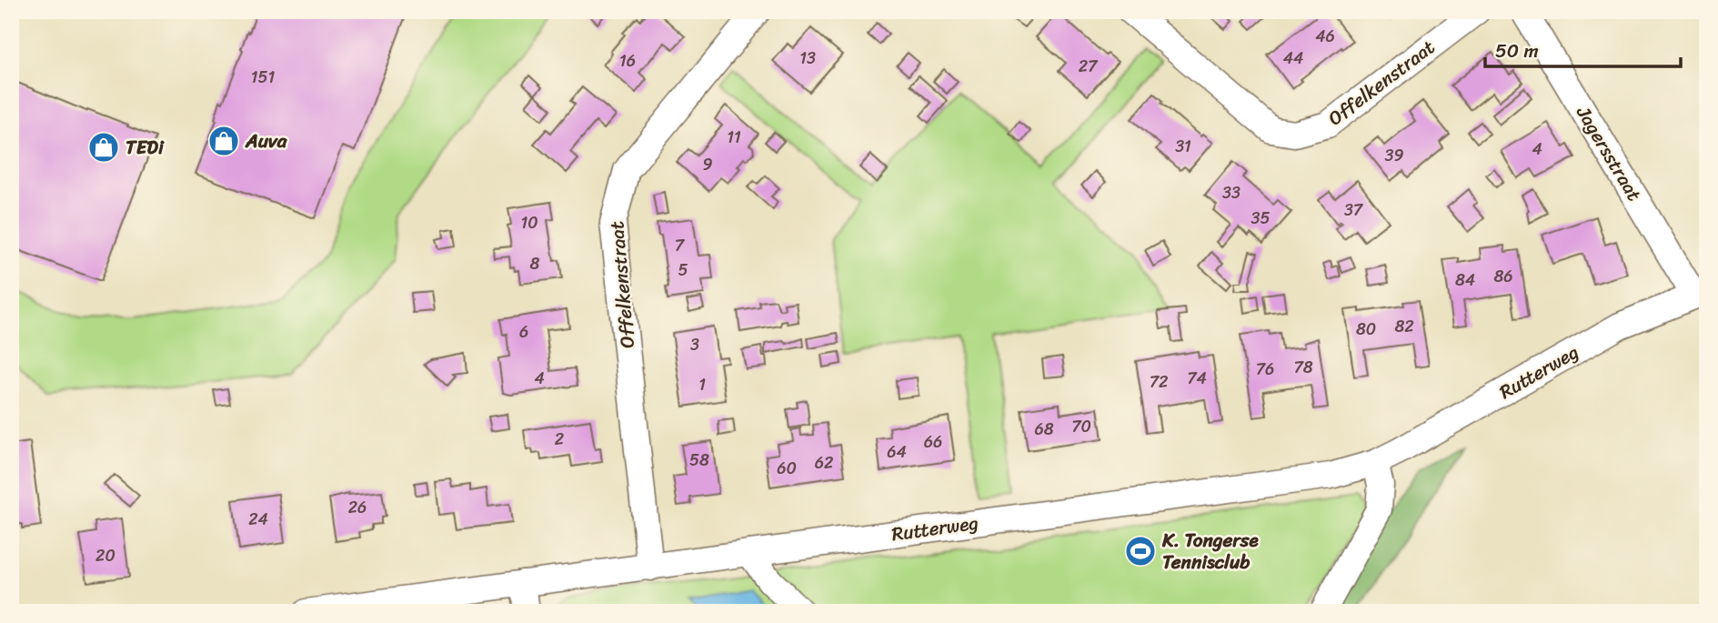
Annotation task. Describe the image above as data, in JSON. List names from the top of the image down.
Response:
{
  "streets": {
    "street": ["Offelkenstraat", "Jagersstraat", "Rutterweg"]
  },
  "crossings": [
    ["Offelkenstraat", "Rutterweg"],
    ["Jagersstraat", "Rutterweg"]
  ],
  "places": {
    "shop": ["Auva", "TEDi"],
    "sports": ["K. Tongerse Tennisclub"]
  },
  "house_numbers": [
    "46",
    "13",
    "44",
    "16",
    "27",
    "151",
    "11",
    "31",
    "4",
    "39",
    "9",
    "33",
    "37",
    "35",
    "10",
    "7",
    "8",
    "5",
    "86",
    "84",
    "82",
    "80",
    "6",
    "3",
    "78",
    "76",
    "4",
    "74",
    "72",
    "1",
    "70",
    "68",
    "2",
    "66",
    "64",
    "58",
    "62",
    "60",
    "26",
    "24",
    "20"
  ],
  "scale_bar": "50 m"
}
